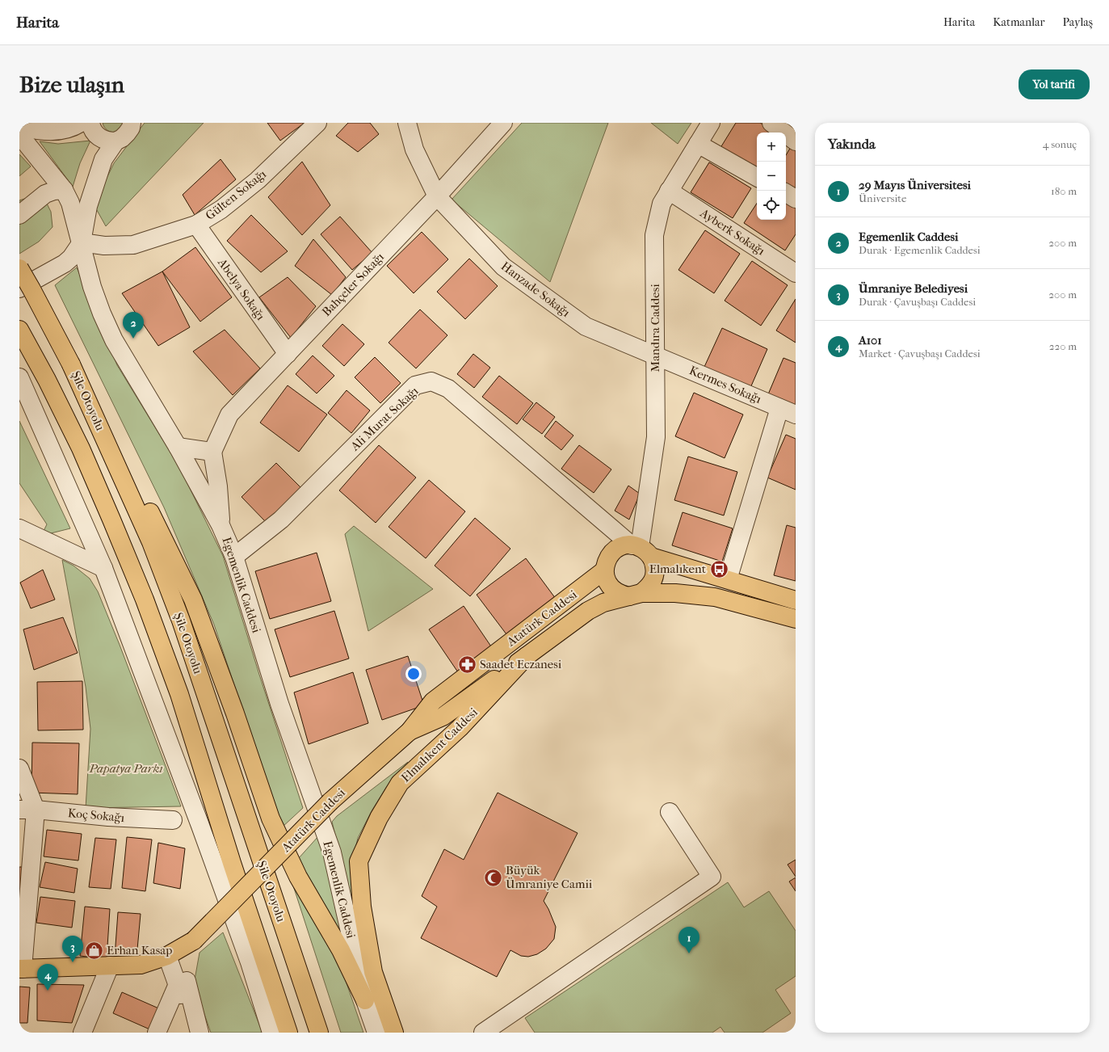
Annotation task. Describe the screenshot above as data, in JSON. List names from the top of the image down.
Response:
{
  "streets": {
    "main road": ["Şile Otoyolu", "Atatürk Caddesi", "Elmalıkent Caddesi"],
    "street": [
      "Gülten Sokağı",
      "Ayberk Sokağı",
      "Bahçeler Sokağı",
      "Abelya Sokağı",
      "Hanzade Sokağı",
      "Mandıra Caddesi",
      "Kermes Sokağı",
      "Ali Murat Sokağı",
      "Egemenlik Caddesi",
      "Koç Sokağı"
    ]
  },
  "crossings": [
    ["Gülten Sokağı", "Abelya Sokağı"],
    ["Gülten Sokağı", "Egemenlik Caddesi"],
    ["Ayberk Sokağı", "Mandıra Caddesi"],
    ["Bahçeler Sokağı", "Abelya Sokağı"],
    ["Bahçeler Sokağı", "Hanzade Sokağı"],
    ["Hanzade Sokağı", "Mandıra Caddesi"],
    ["Hanzade Sokağı", "Kermes Sokağı"],
    ["Mandıra Caddesi", "Kermes Sokağı"],
    ["Mandıra Caddesi", "Ali Murat Sokağı"],
    ["Mandıra Caddesi", "Atatürk Caddesi"],
    ["Ali Murat Sokağı", "Egemenlik Caddesi"],
    ["Ali Murat Sokağı", "Atatürk Caddesi"],
    ["Atatürk Caddesi", "Elmalıkent Caddesi"]
  ],
  "parks": ["Papatya Parkı"],
  "places": {
    "bus stop": ["Elmalıkent"],
    "pharmacy": ["Saadet Eczanesi"],
    "mosque": ["Büyük Ümraniye Camii"],
    "shop": ["Erhan Kasap"]
  },
  "page": {
    "header": "Harita",
    "nav": ["Harita", "Katmanlar", "Paylaş"],
    "buttons": "Yol tarifi",
    "title": "Bize ulaşın",
    "heading": ["Yakında", "4 sonuç"],
    "map_buttons": ["+", "−"],
    "list": [
      {
        "mark": "1",
        "name": "29 Mayıs Üniversitesi",
        "note": "Üniversite",
        "value": "180 m"
      },
      {
        "mark": "2",
        "name": "Egemenlik Caddesi",
        "note": "Durak · Egemenlik Caddesi",
        "value": "200 m"
      },
      {
        "mark": "3",
        "name": "Ümraniye Belediyesi",
        "note": "Durak · Çavuşbaşı Caddesi",
        "value": "200 m"
      },
      {
        "mark": "4",
        "name": "A101",
        "note": "Market · Çavuşbaşı Caddesi",
        "value": "220 m"
      }
    ],
    "pins": [
      "2",
      "1",
      "3",
      "4"
    ]
  }
}
